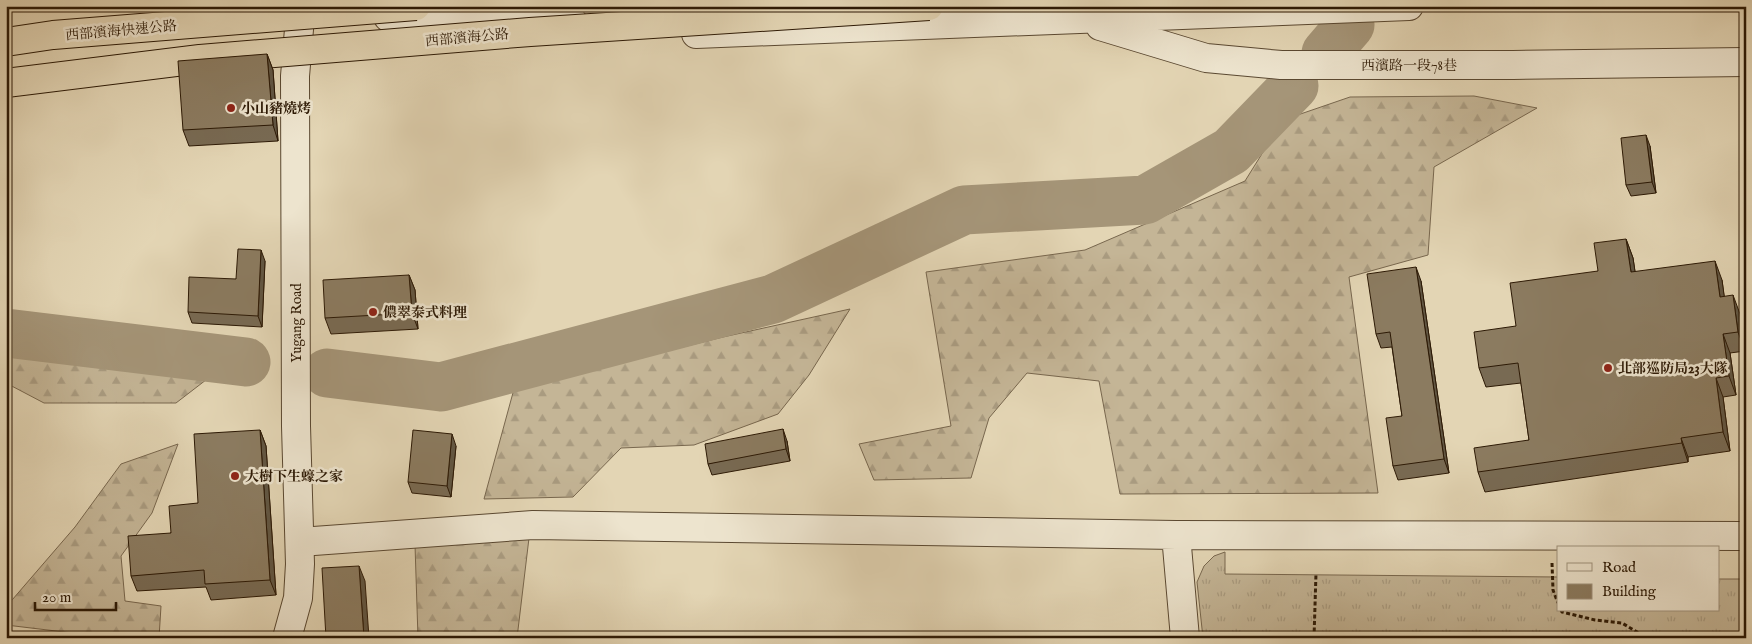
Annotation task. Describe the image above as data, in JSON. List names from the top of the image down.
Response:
{
  "streets": {
    "main road": ["西部濱海快速公路", "西部濱海公路"],
    "street": ["西濱路一段78巷", "Yugang Road"]
  },
  "places": [
    "小山豬燒烤",
    "儂翠泰式料理",
    "北部巡防局23大隊",
    "大樹下生蠔之家"
  ],
  "legend": ["Road", "Building"],
  "scale_bar": "20 m"
}
